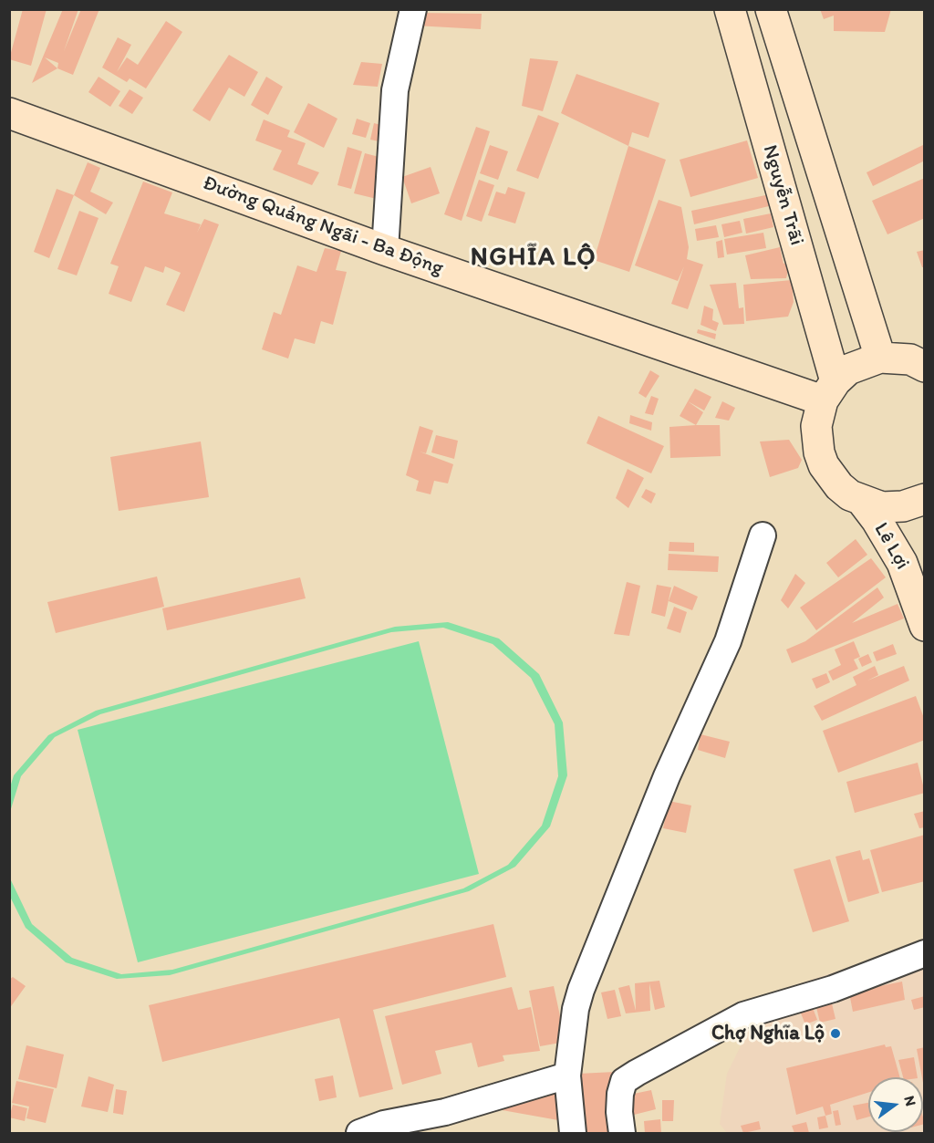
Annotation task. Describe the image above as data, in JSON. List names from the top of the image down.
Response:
{
  "streets": {
    "main road": ["Nguyễn Trãi", "Đường Quảng Ngãi - Ba Động", "Lê Lợi"]
  },
  "crossings": [
    ["Nguyễn Trãi", "Đường Quảng Ngãi - Ba Động"]
  ],
  "districts": ["NGHĨA LỘ"],
  "places": ["Chợ Nghĩa Lộ"],
  "north": "right"
}
